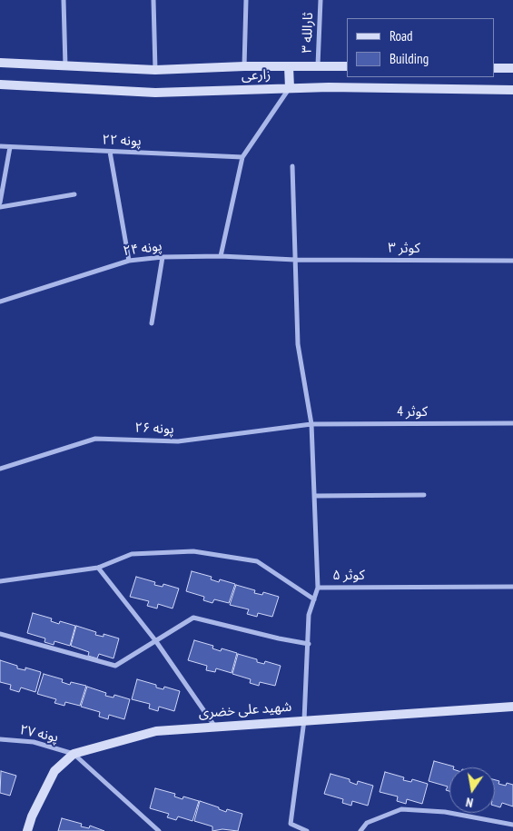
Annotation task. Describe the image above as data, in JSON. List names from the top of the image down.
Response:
{
  "streets": {
    "main road": ["زارعی", "شهید علی خضری"],
    "street": [
      "ثارالله ۳",
      "پونه ۲۲",
      "پونه ۲۴",
      "کوثر ۳",
      "کوثر 4",
      "پونه ۲۶",
      "کوثر ۵",
      "پونه ۲۷"
    ]
  },
  "crossings": [
    ["ثارالله ۳", "زارعی"],
    ["پونه ۲۴", "کوثر ۳"],
    ["کوثر 4", "پونه ۲۶"],
    ["کوثر ۵", "شهید علی خضری"],
    ["شهید علی خضری", "پونه ۲۷"]
  ],
  "legend": ["Road", "Building"],
  "north": "bottom"
}
